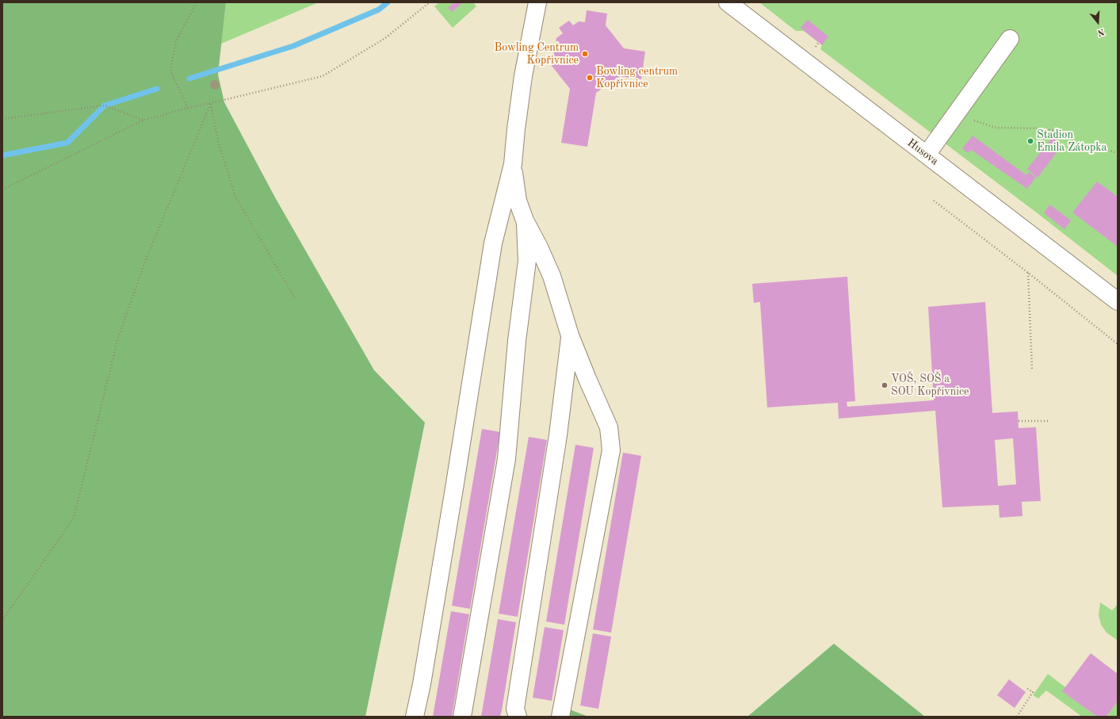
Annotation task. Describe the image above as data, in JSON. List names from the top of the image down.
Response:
{
  "streets": {
    "street": ["Husova"]
  },
  "places": [
    "Bowling Centrum Kopřivnice",
    "Bowling centrum Kopřivnice",
    "Stadion Emila Zátopka",
    "VOŠ, SOŠ a SOU Kopřivnice"
  ],
  "north": "bottom"
}
